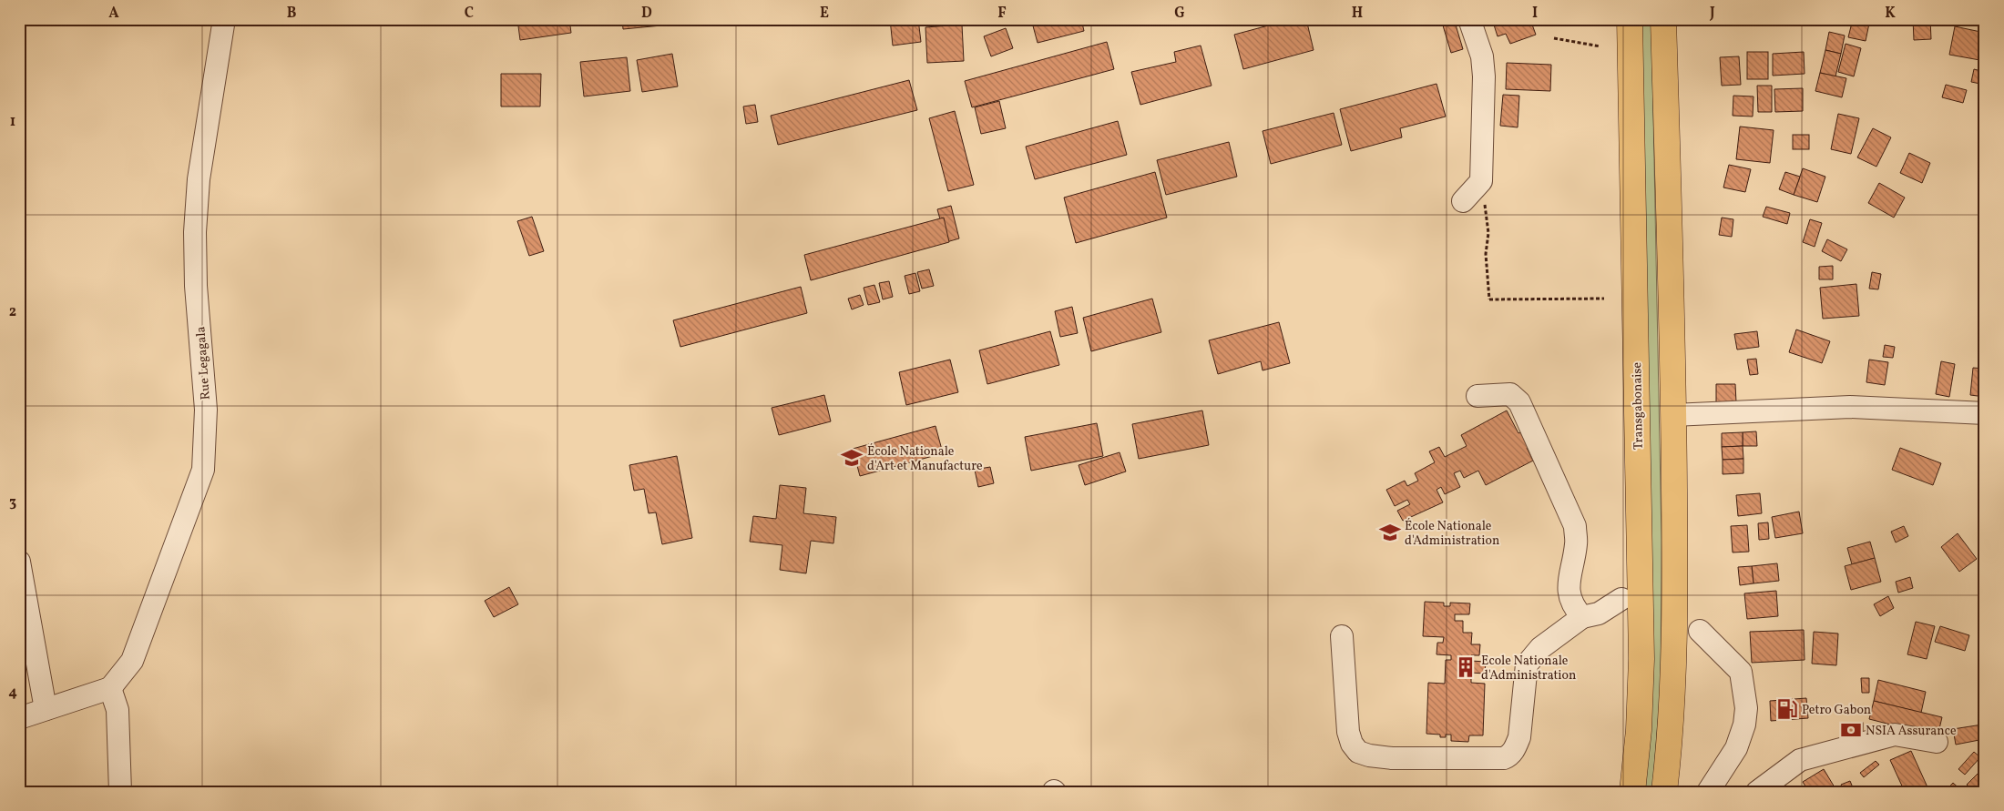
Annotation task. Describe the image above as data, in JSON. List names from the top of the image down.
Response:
{
  "streets": {
    "highway": ["Transgabonaise"],
    "street": ["Rue Legagala"]
  },
  "places": {
    "school or university": ["École Nationale d'Art et Manufacture", "École Nationale d'Administration"],
    "building": ["Ecole Nationale d'Administration"],
    "fuel station": ["Petro Gabon"],
    "bank": ["NSIA Assurance"]
  },
  "grid": {
    "columns": [
      "A",
      "B",
      "C",
      "D",
      "E",
      "F",
      "G",
      "H",
      "I",
      "J",
      "K"
    ],
    "rows": [
      "1",
      "2",
      "3",
      "4"
    ]
  }
}
